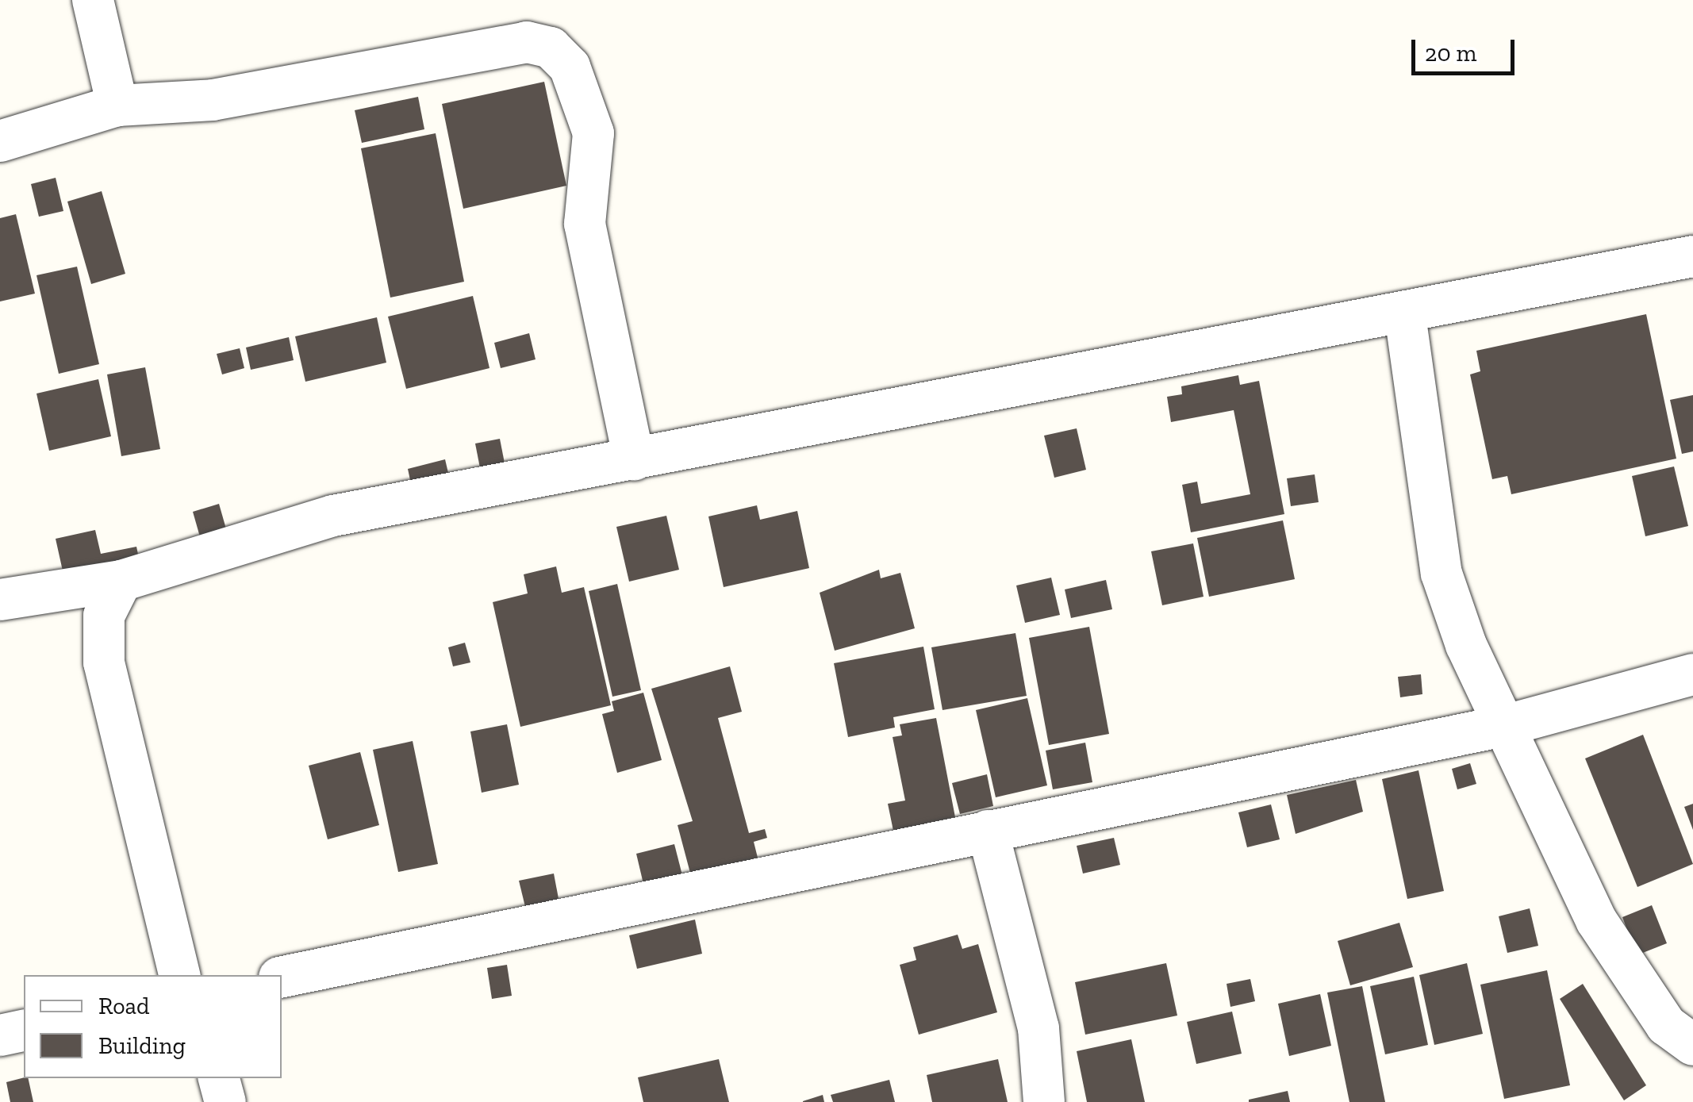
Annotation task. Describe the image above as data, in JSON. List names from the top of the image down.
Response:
{
  "legend": ["Road", "Building"],
  "scale_bar": "20 m"
}
